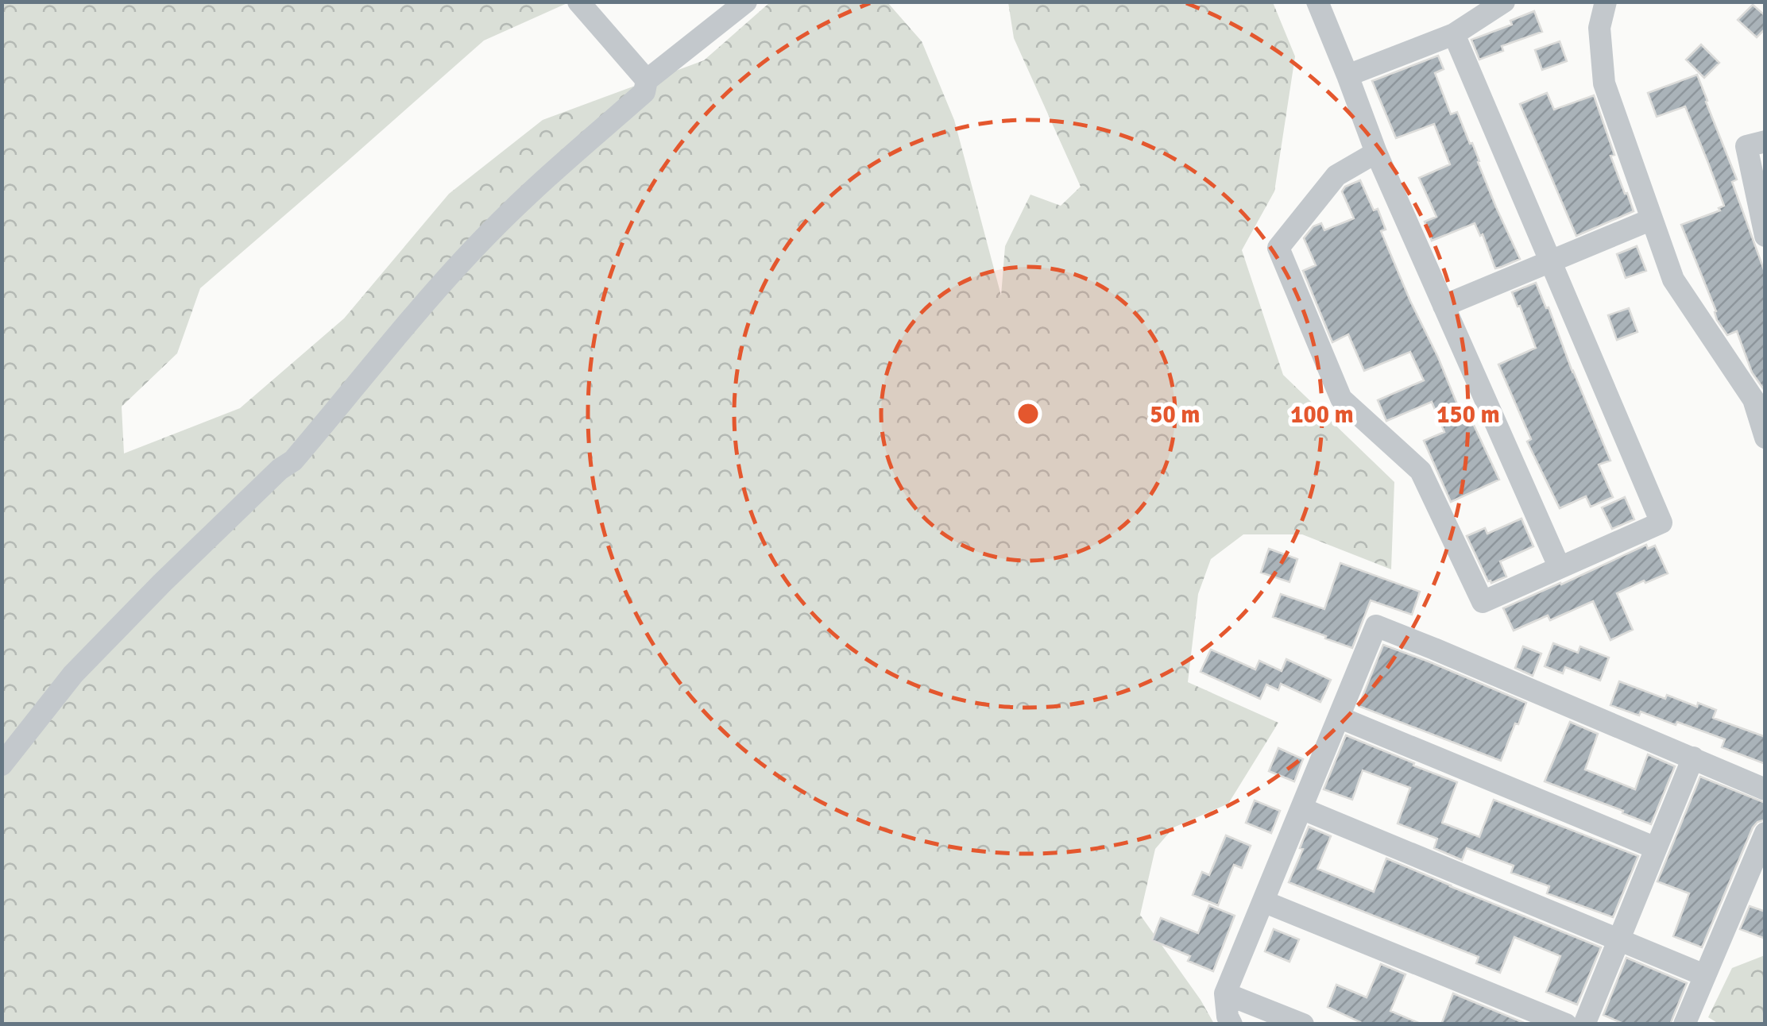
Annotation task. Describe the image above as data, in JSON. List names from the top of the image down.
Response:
{
  "rings": ["50 m", "100 m", "150 m"]
}
